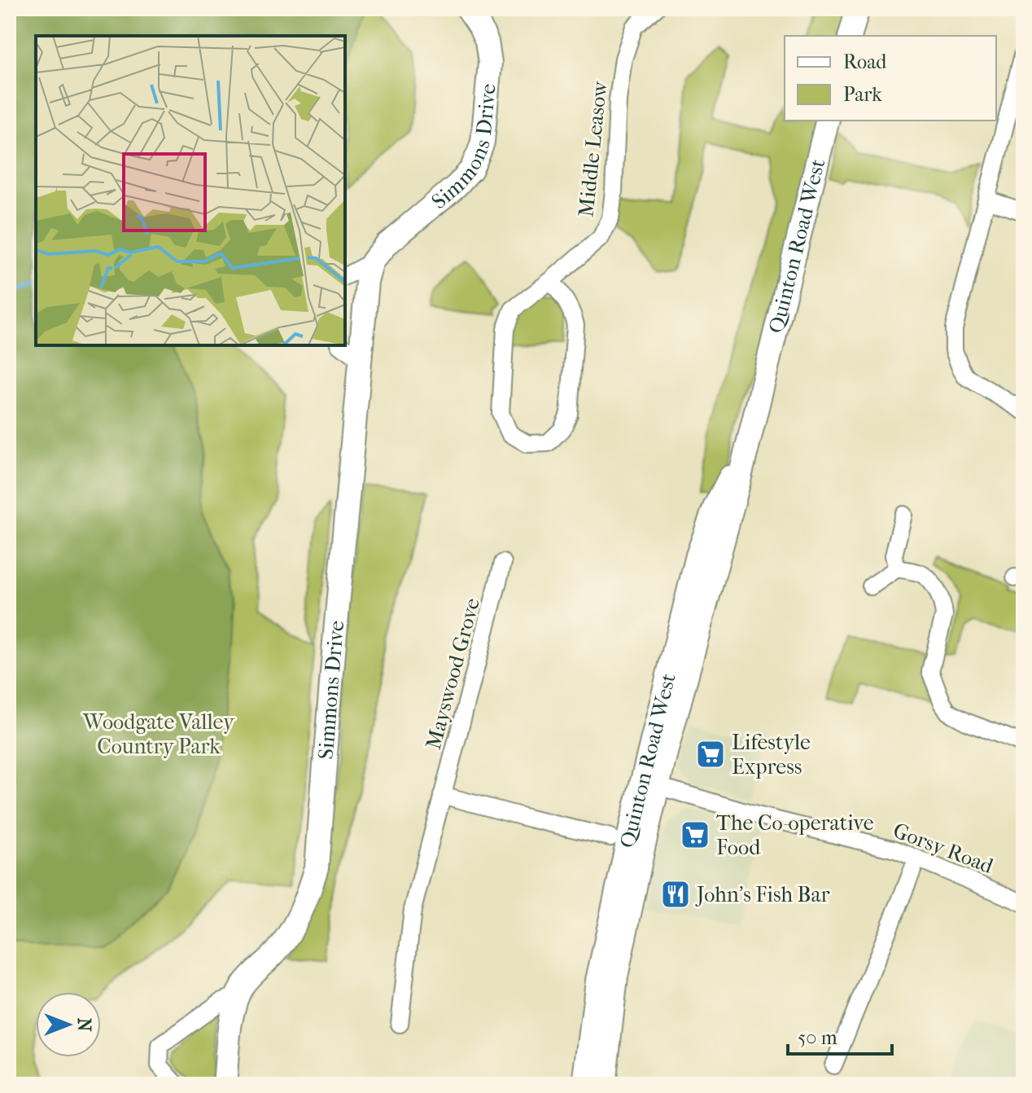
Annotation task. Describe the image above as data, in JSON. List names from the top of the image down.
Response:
{
  "streets": {
    "street": [
      "Simmons Drive",
      "Middle Leasow",
      "Quinton Road West",
      "Mayswood Grove",
      "Gorsy Road"
    ]
  },
  "crossings": [
    ["Quinton Road West", "Gorsy Road"]
  ],
  "parks": ["Woodgate Valley Country Park"],
  "places": {
    "supermarket": ["Lifestyle Express", "The Co-operative Food"],
    "restaurant": ["John's Fish Bar"]
  },
  "legend": ["Road", "Park"],
  "scale_bar": "50 m",
  "north": "right"
}
